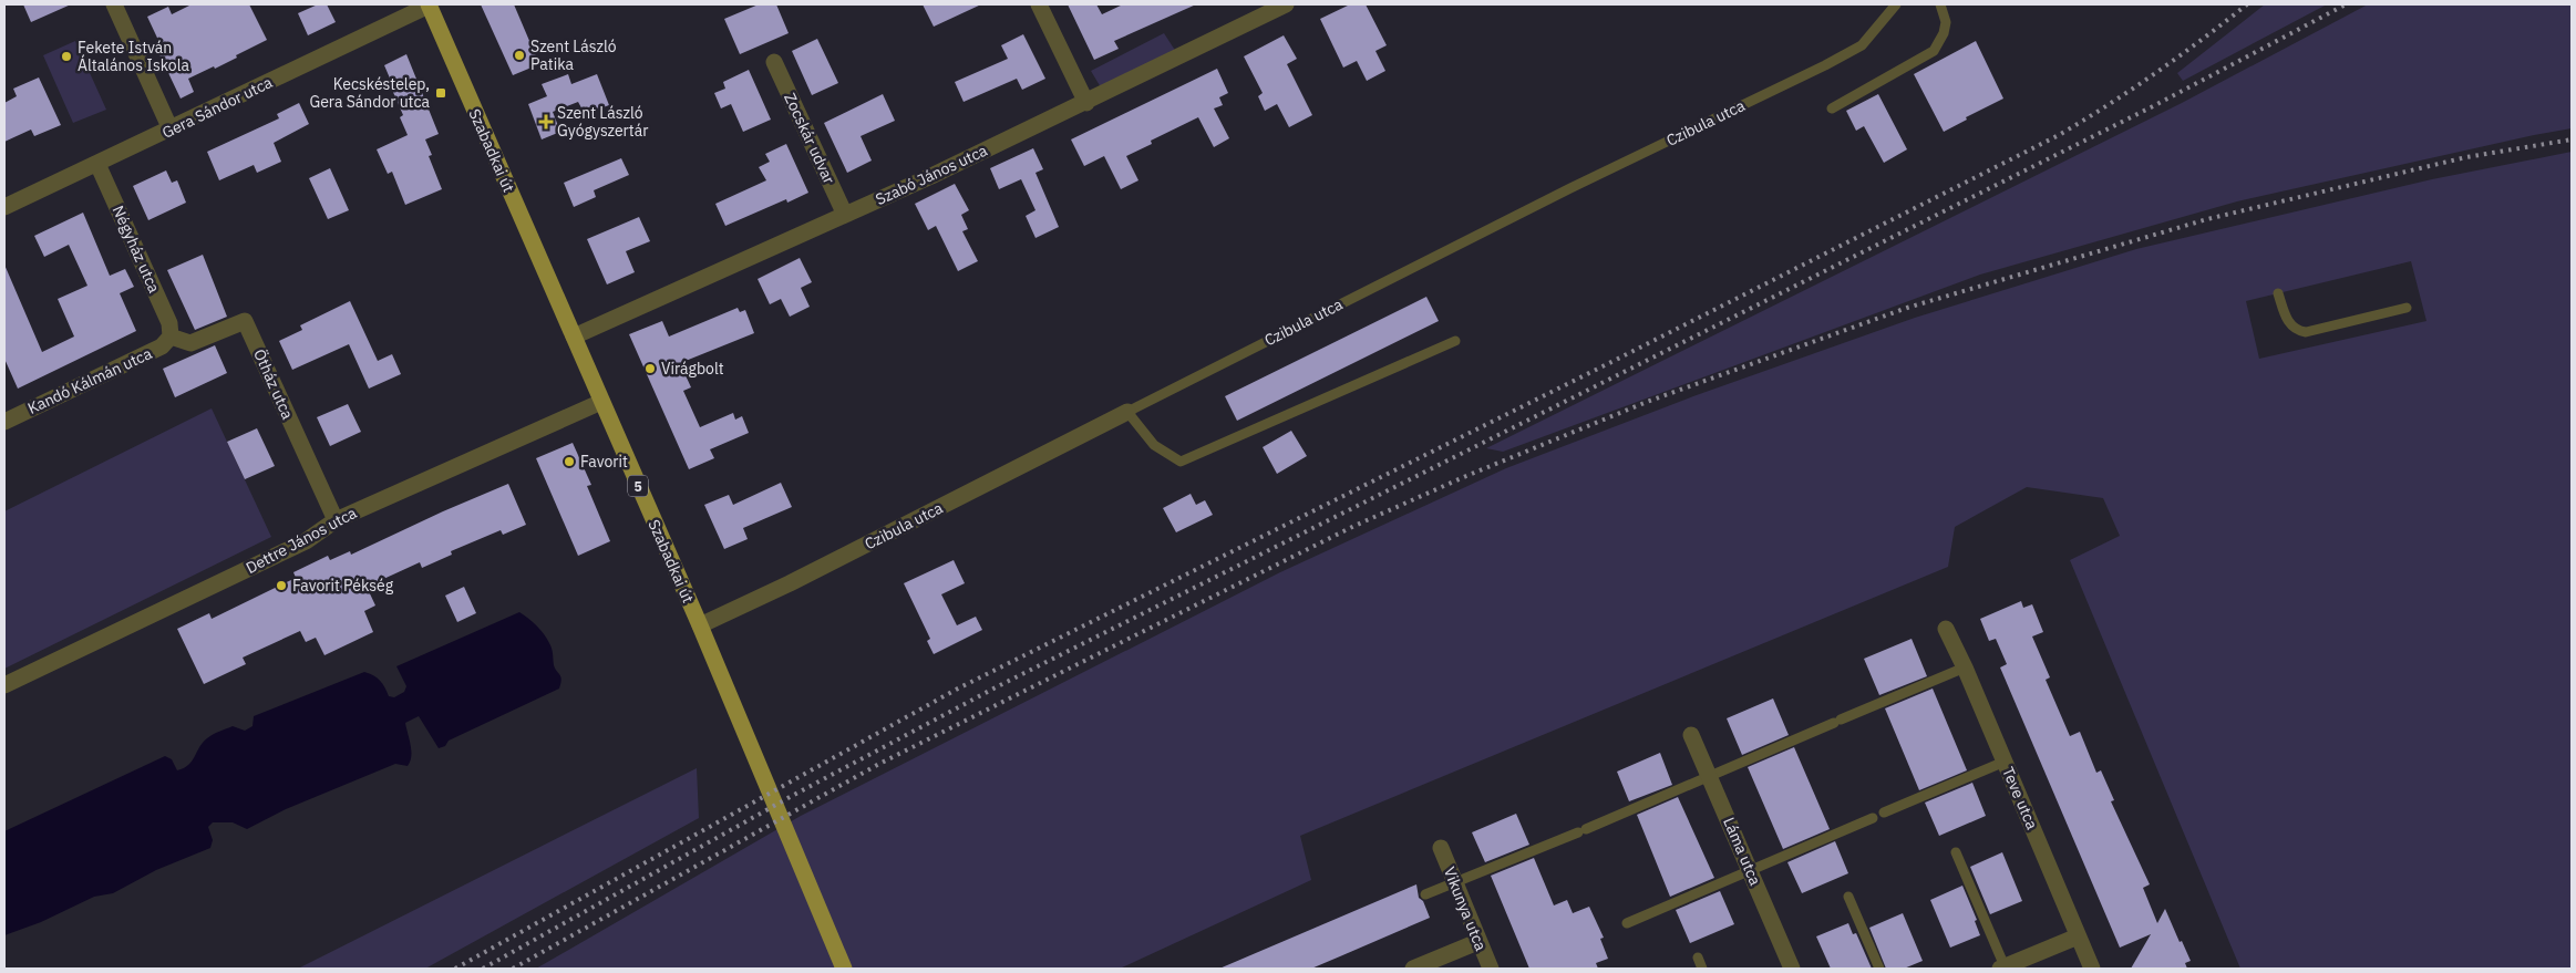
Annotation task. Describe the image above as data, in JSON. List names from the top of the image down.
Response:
{
  "streets": {
    "main road": ["Szabadkai út", "5"],
    "street": [
      "Gera Sándor utca",
      "Czibula utca",
      "Zocskár udvar",
      "Szabó János utca",
      "Négyház utca",
      "Kandó Kálmán utca",
      "Ötház utca",
      "Dettre János utca",
      "Teve utca",
      "Láma utca",
      "Vikunya utca"
    ]
  },
  "crossings": [
    ["Gera Sándor utca", "Szabadkai út"],
    ["Gera Sándor utca", "Négyház utca"],
    ["Czibula utca", "Szabadkai út"],
    ["Zocskár udvar", "Szabó János utca"],
    ["Szabadkai út", "Szabó János utca"],
    ["Szabadkai út", "Dettre János utca"],
    ["Négyház utca", "Kandó Kálmán utca"],
    ["Négyház utca", "Ötház utca"],
    ["Kandó Kálmán utca", "Ötház utca"],
    ["Ötház utca", "Dettre János utca"]
  ],
  "places": {
    "other": [
      "Szent László Patika",
      "Fekete István Általános Iskola",
      "Virágbolt",
      "Favorit",
      "Favorit Pékség"
    ],
    "transit": ["Kecskéstelep, Gera Sándor utca"],
    "health": ["Szent László Gyógyszertár"]
  }
}
